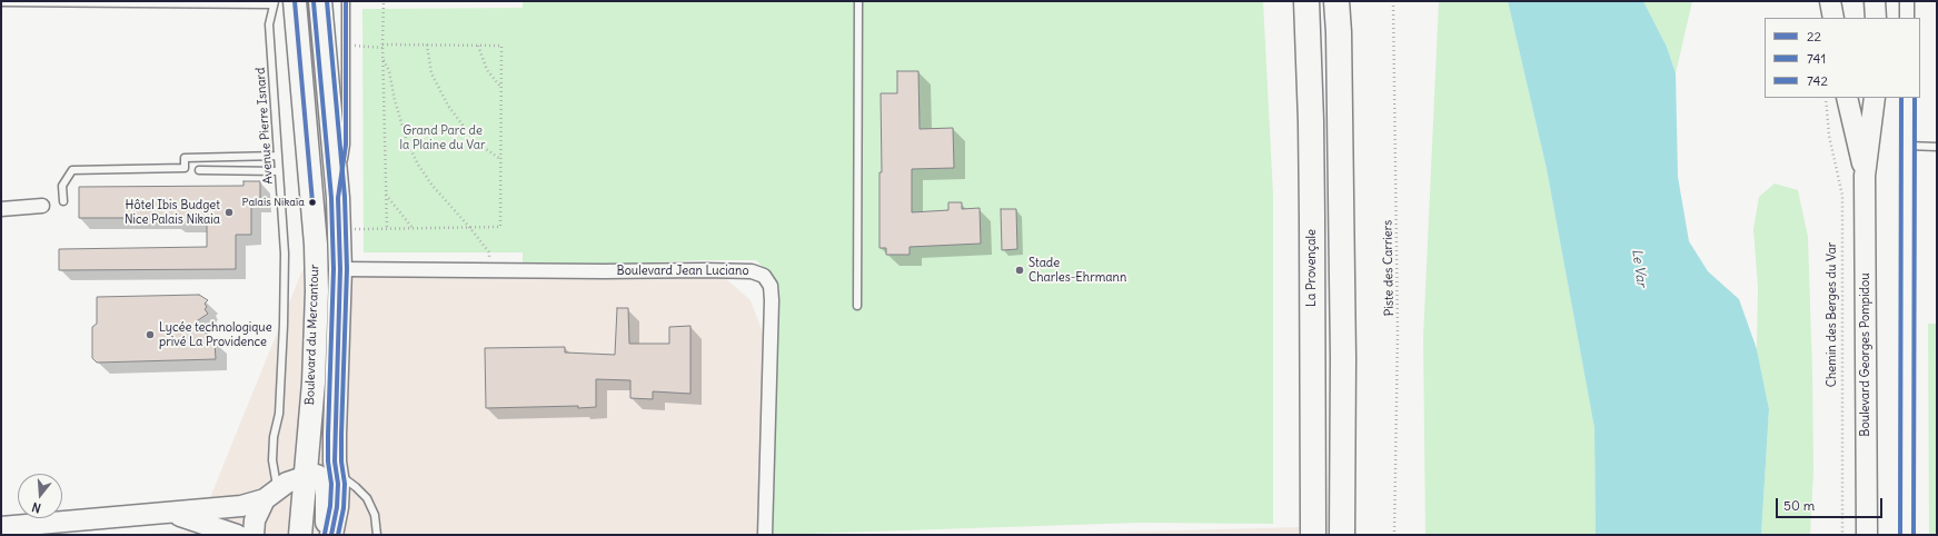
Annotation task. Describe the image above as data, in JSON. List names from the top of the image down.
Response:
{
  "streets": {
    "highway": ["La Provençale"],
    "main road": ["Boulevard du Mercantour", "Boulevard Georges Pompidou"],
    "street": ["Boulevard Jean Luciano"],
    "lane": ["Avenue Pierre Isnard"],
    "path": ["Piste des Carriers", "Chemin des Berges du Var"]
  },
  "crossings": [
    ["Boulevard Jean Luciano", "Boulevard du Mercantour"]
  ],
  "water": ["Le Var"],
  "parks": ["Grand Parc de la Plaine du Var"],
  "places": [
    "Palais Nikaïa",
    "Hôtel Ibis Budget Nice Palais Nikaia",
    "Stade Charles-Ehrmann",
    "Lycée technologique privé La Providence"
  ],
  "lines": ["transit line 22", "transit line 742", "transit line 741"],
  "legend": ["22", "741", "742"],
  "scale_bar": "50 m",
  "north": "bottom"
}
